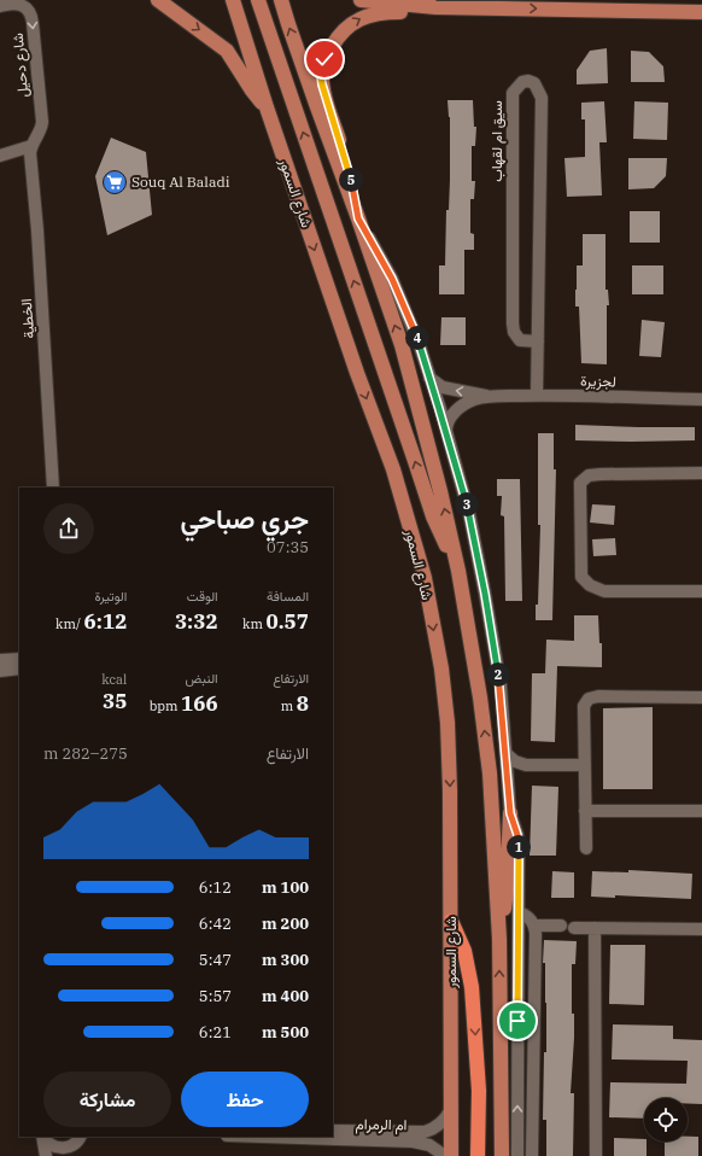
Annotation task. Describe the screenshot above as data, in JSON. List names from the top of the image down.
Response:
{
  "streets": {
    "main road": ["شارع السمور"],
    "street": [
      "شارع دحيل",
      "سيق ام لقهاب",
      "الخطية",
      "لجزيرة",
      "ام الرمرام"
    ]
  },
  "crossings": [
    ["شارع دحيل", "الخطية"],
    ["سيق ام لقهاب", "لجزيرة"],
    ["شارع السمور", "ام الرمرام"]
  ],
  "one_way": ["شارع دحيل"],
  "places": {
    "supermarket": ["Souq Al Baladi"]
  },
  "page": {
    "pins": [
      "5",
      "4",
      "3",
      "2",
      "1"
    ],
    "heading": ["جري صباحي", "07:35"],
    "stats": [
      ["المسافة", "0.57 km"],
      ["الوقت", "3:32"],
      ["الوتيرة", "6:12 /km"],
      ["الارتفاع", "8 m"],
      ["النبض", "166 bpm"],
      ["kcal", "35"]
    ],
    "chart": ["الارتفاع", "275–282 m"],
    "list": [
      {
        "name": "100 m",
        "note": "6:12"
      },
      {
        "name": "200 m",
        "note": "6:42"
      },
      {
        "name": "300 m",
        "note": "5:47"
      },
      {
        "name": "400 m",
        "note": "5:57"
      },
      {
        "name": "500 m",
        "note": "6:21"
      }
    ],
    "buttons": ["حفظ", "مشاركة"]
  }
}
